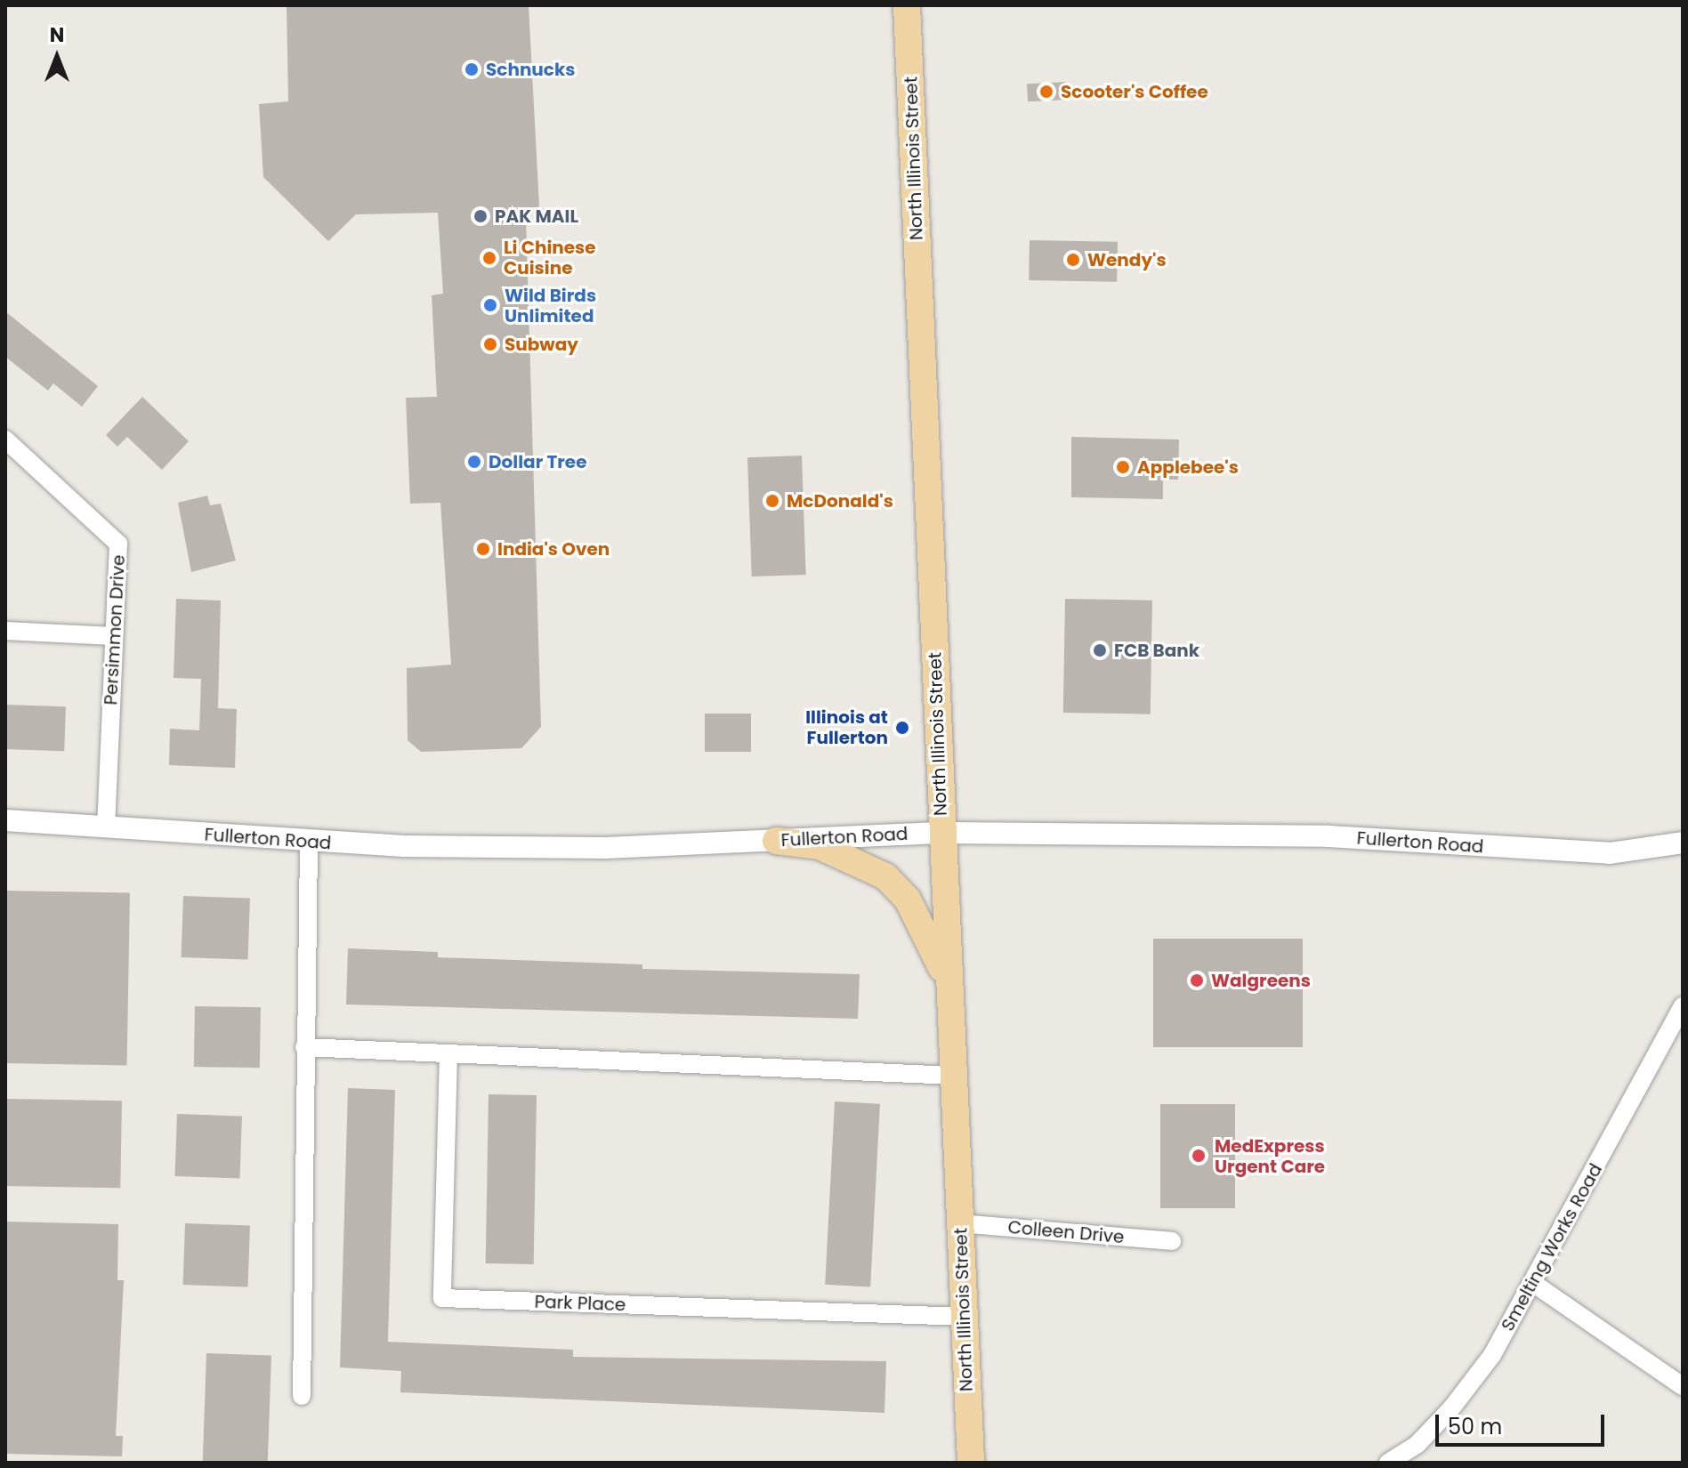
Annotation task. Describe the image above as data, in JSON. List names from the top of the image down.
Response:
{
  "streets": {
    "main road": ["North Illinois Street"],
    "street": [
      "Persimmon Drive",
      "Fullerton Road",
      "Colleen Drive",
      "Smelting Works Road",
      "Park Place"
    ]
  },
  "crossings": [
    ["North Illinois Street", "Fullerton Road"],
    ["North Illinois Street", "Colleen Drive"],
    ["North Illinois Street", "Park Place"],
    ["Persimmon Drive", "Fullerton Road"]
  ],
  "places": [
    "Schnucks",
    "Scooter's Coffee",
    "PAK MAIL",
    "Li Chinese Cuisine",
    "Wendy's",
    "Wild Birds Unlimited",
    "Subway",
    "Dollar Tree",
    "Applebee's",
    "McDonald's",
    "India's Oven",
    "FCB Bank",
    "Illinois at Fullerton",
    "Walgreens",
    "MedExpress Urgent Care"
  ],
  "scale_bar": "50 m",
  "north": "top"
}
